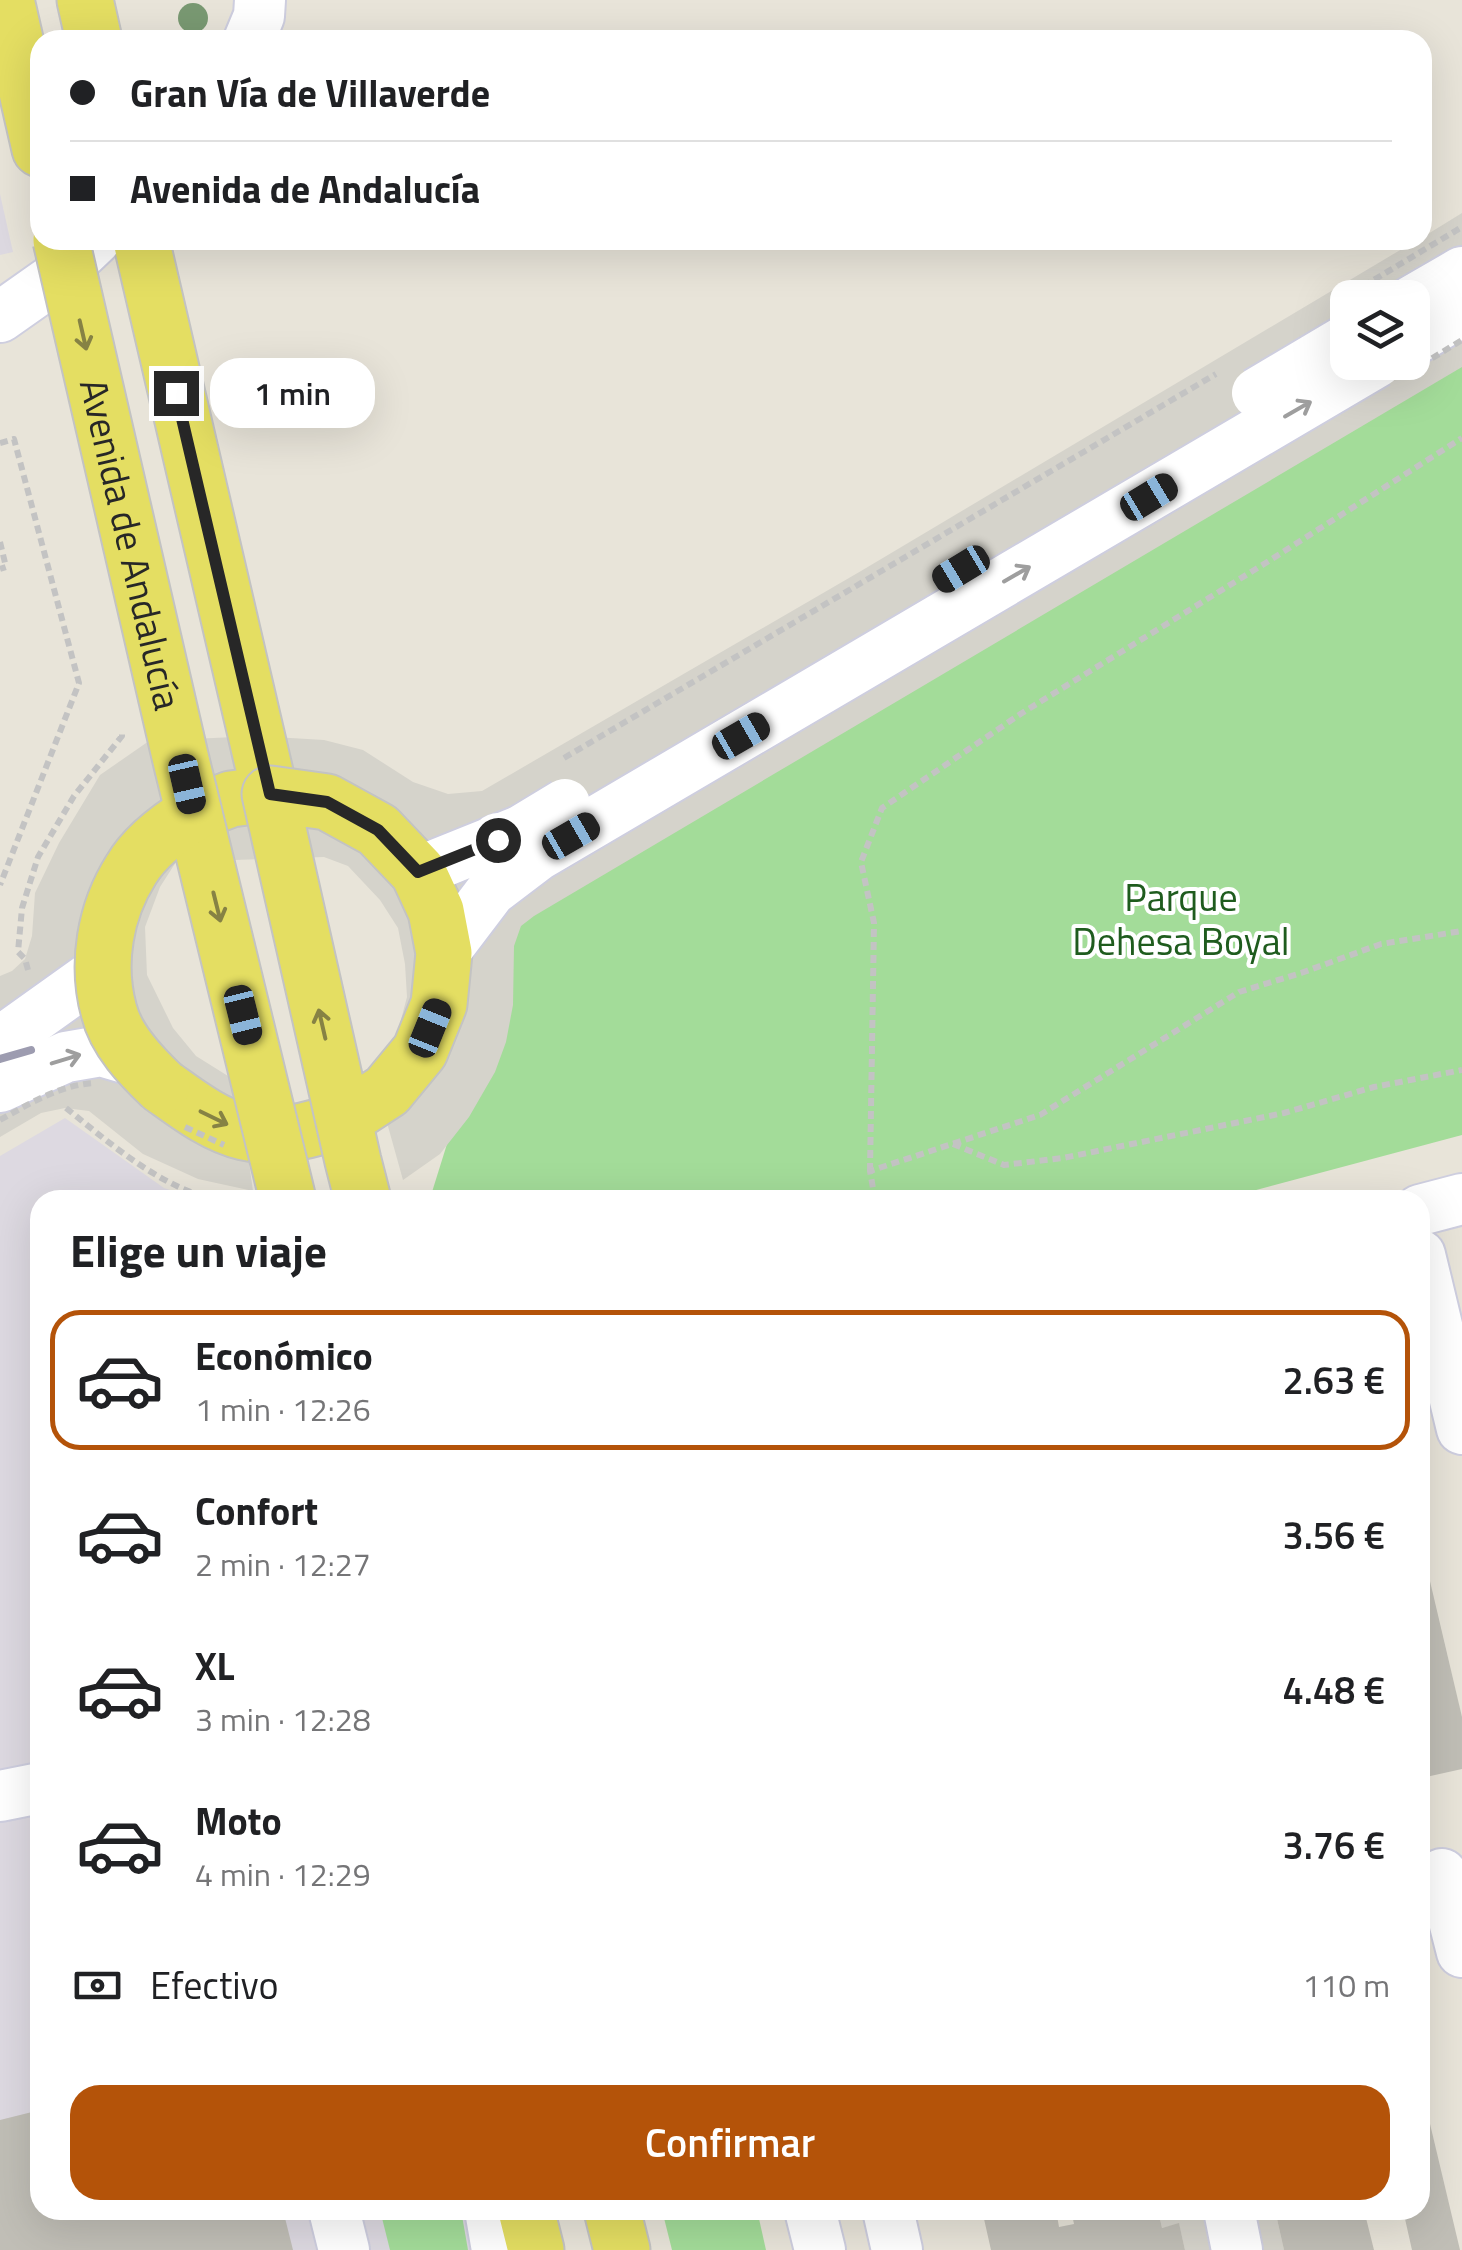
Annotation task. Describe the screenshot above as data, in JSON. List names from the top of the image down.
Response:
{
  "streets": {
    "main road": ["Avenida de Andalucía"]
  },
  "parks": ["Parque Dehesa Boyal"],
  "page": {
    "banner": ["Gran Vía de Villaverde", "Avenida de Andalucía"],
    "bubble": "1 min",
    "heading": "Elige un viaje",
    "list": [
      {
        "name": "Económico",
        "note": "1 min · 12:26",
        "value": "2.63 €"
      },
      {
        "name": "Confort",
        "note": "2 min · 12:27",
        "value": "3.56 €"
      },
      {
        "name": "XL",
        "note": "3 min · 12:28",
        "value": "4.48 €"
      },
      {
        "name": "Moto",
        "note": "4 min · 12:29",
        "value": "3.76 €"
      }
    ],
    "pay": ["Efectivo", "110 m"],
    "buttons": "Confirmar"
  }
}
